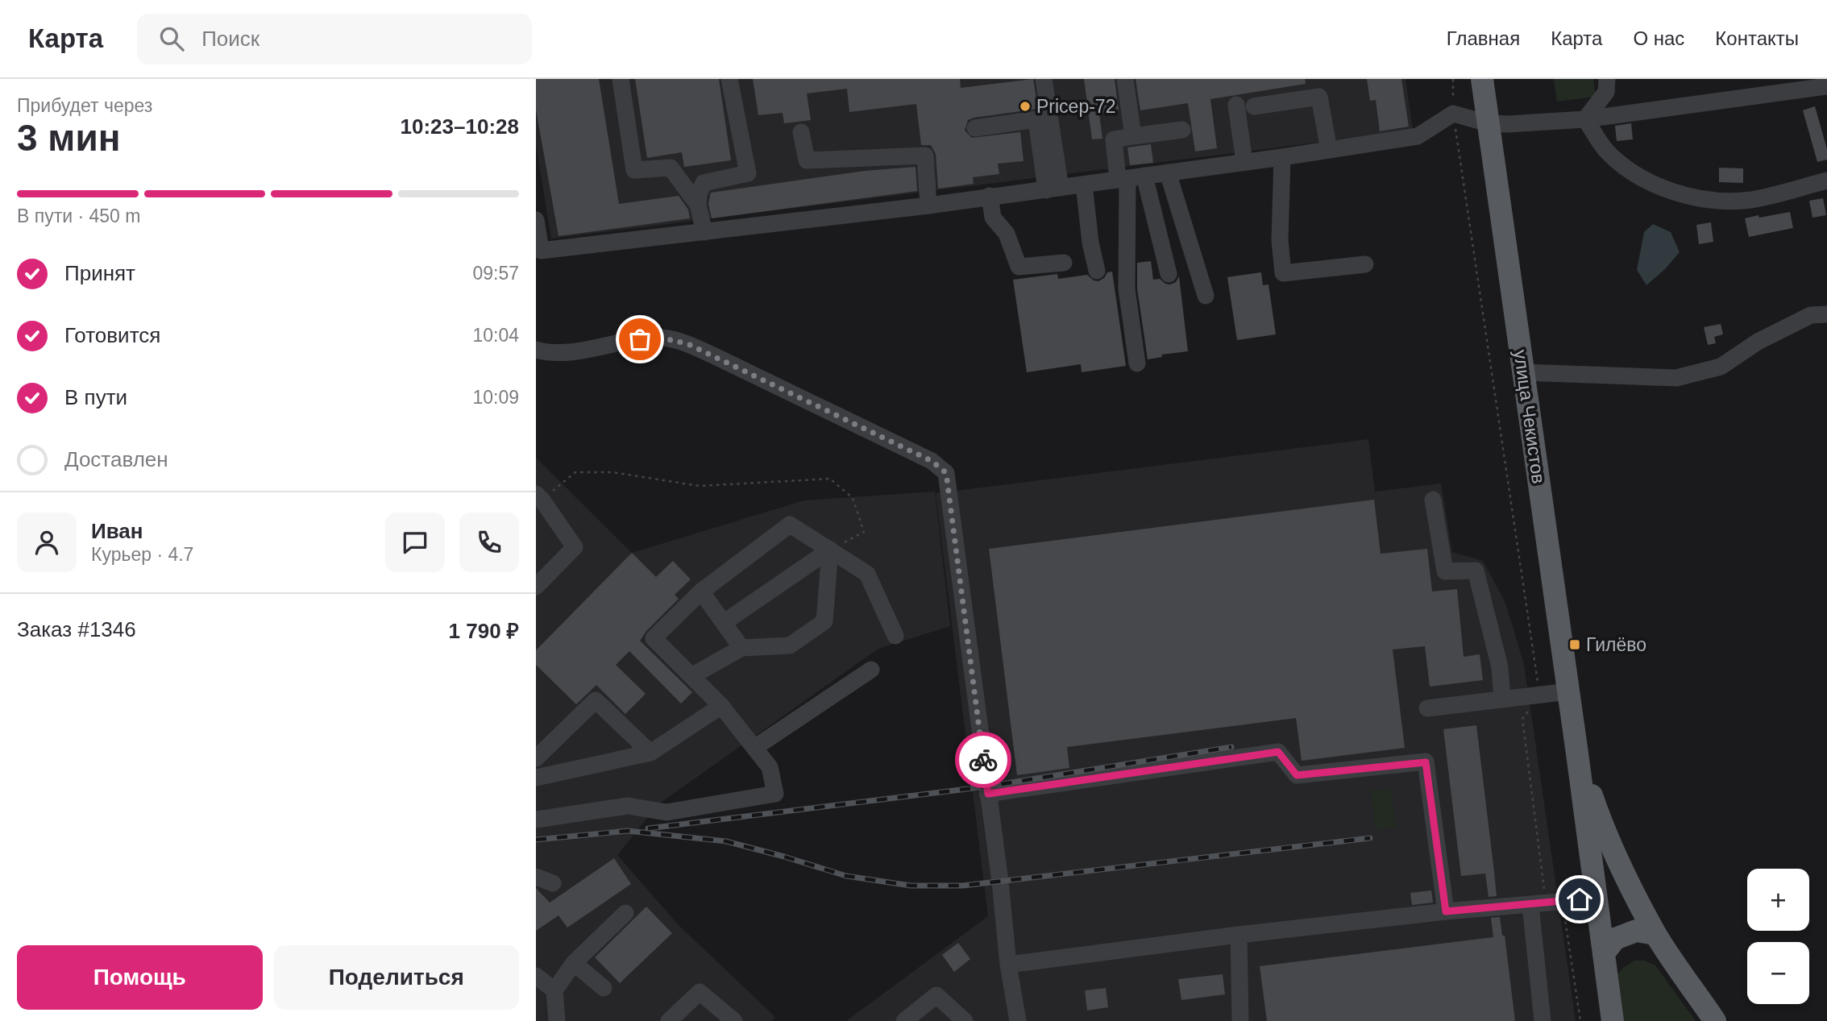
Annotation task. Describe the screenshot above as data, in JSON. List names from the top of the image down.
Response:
{
  "streets": {
    "main road": ["улица Чекистов"]
  },
  "places": {
    "other": ["Pricep-72"],
    "transit": ["Гилёво"]
  },
  "page": {
    "header": "Карта",
    "search": "Поиск",
    "nav": [
      "Главная",
      "Карта",
      "О нас",
      "Контакты"
    ],
    "heading": ["3 мин", "Прибудет через", "10:23–10:28"],
    "panel": [
      "Иван",
      "Курьер · 4.7",
      "Заказ #1346",
      "1 790 ₽"
    ],
    "bar": "В пути · 450 m",
    "list": [
      ["Принят", "09:57"],
      ["Готовится", "10:04"],
      ["В пути", "10:09"],
      "Доставлен"
    ],
    "map_buttons": ["+", "−"],
    "buttons": ["Помощь", "Поделиться"]
  }
}
